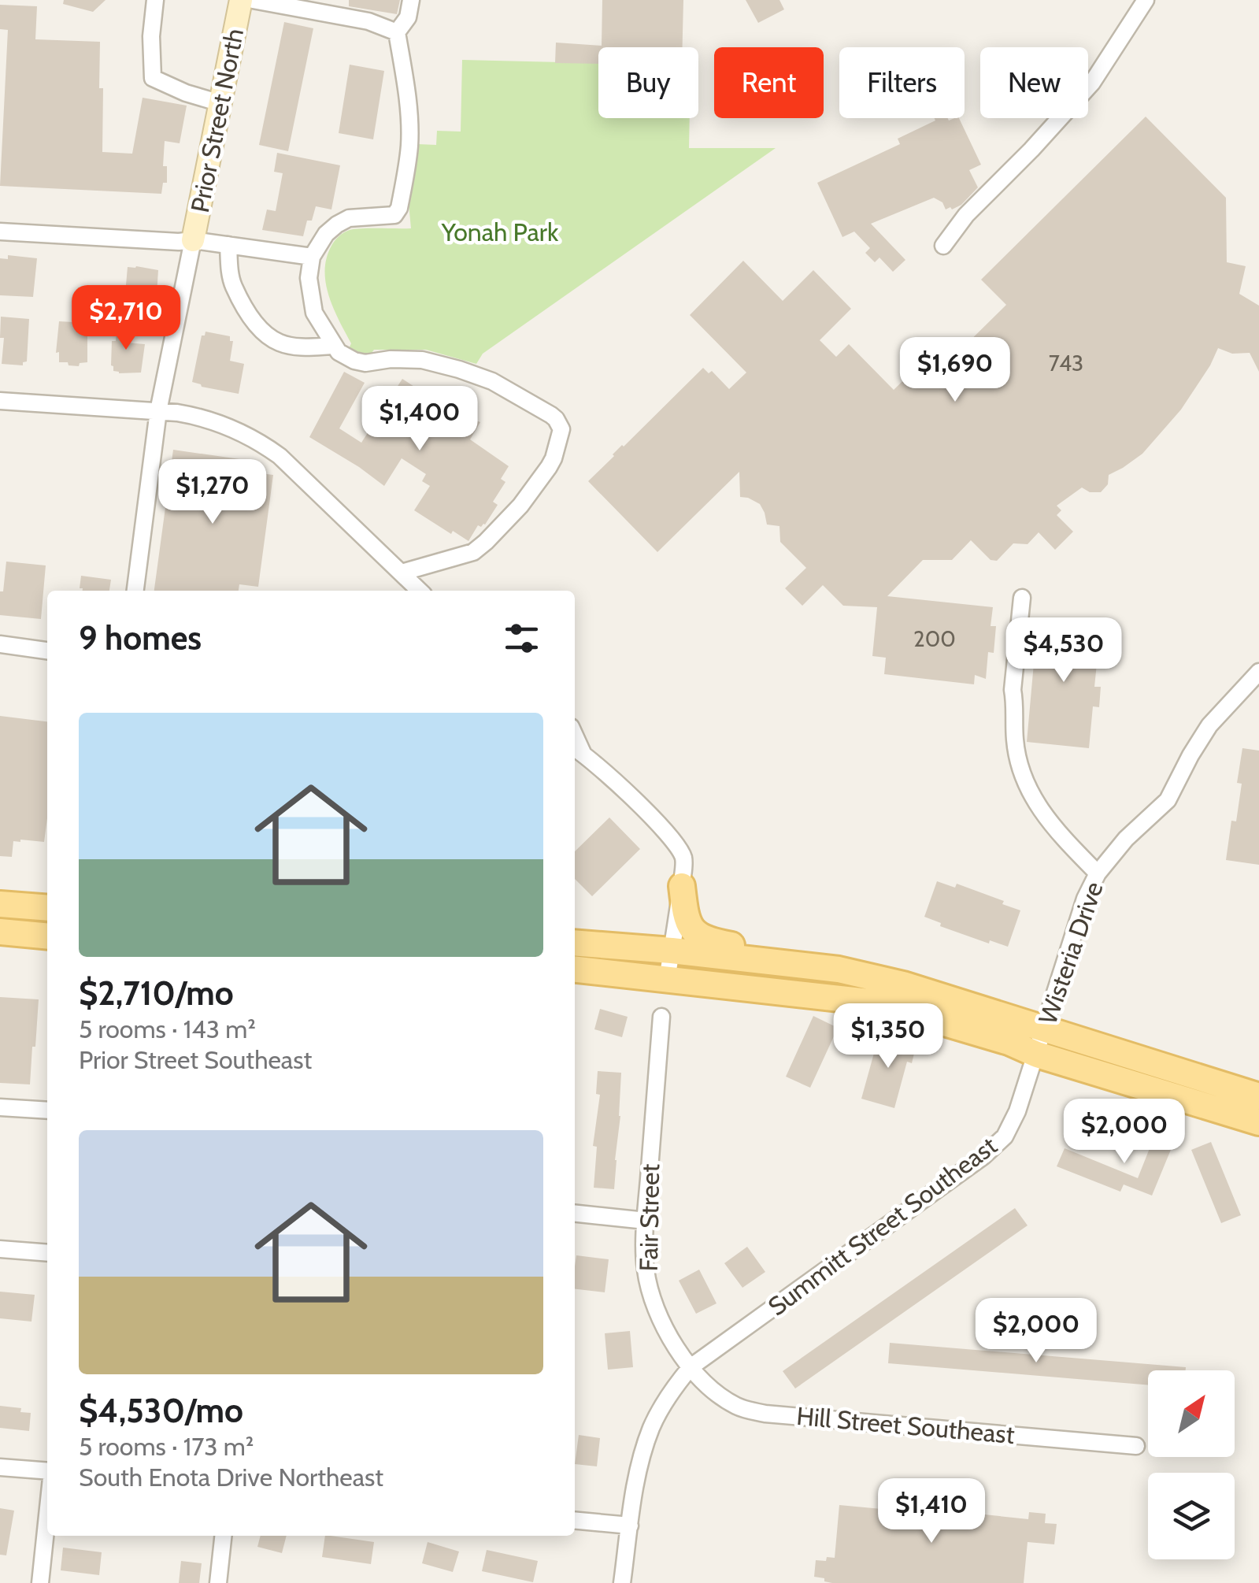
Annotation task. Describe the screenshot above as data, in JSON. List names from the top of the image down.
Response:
{
  "streets": {
    "street": [
      "Prior Street North",
      "Wisteria Drive",
      "Fair Street",
      "Summitt Street Southeast",
      "Hill Street Southeast"
    ]
  },
  "crossings": [
    ["Wisteria Drive", "Summitt Street Southeast"],
    ["Fair Street", "Summitt Street Southeast"],
    ["Fair Street", "Hill Street Southeast"],
    ["Summitt Street Southeast", "Hill Street Southeast"]
  ],
  "parks": ["Yonah Park"],
  "house_numbers": ["743", "200"],
  "north": "top right",
  "page": {
    "chip": [
      "Buy",
      "Rent",
      "Filters",
      "New"
    ],
    "price": [
      "$2,710",
      "$1,690",
      "$1,400",
      "$1,270",
      "$4,530",
      "$1,350",
      "$2,000",
      "$2,000",
      "$1,410"
    ],
    "heading": "9 homes",
    "list": [
      {
        "name": "$2,710/mo",
        "note": "5 rooms · 143 m² · Prior Street Southeast"
      },
      {
        "name": "$4,530/mo",
        "note": "5 rooms · 173 m² · South Enota Drive Northeast"
      }
    ]
  }
}
